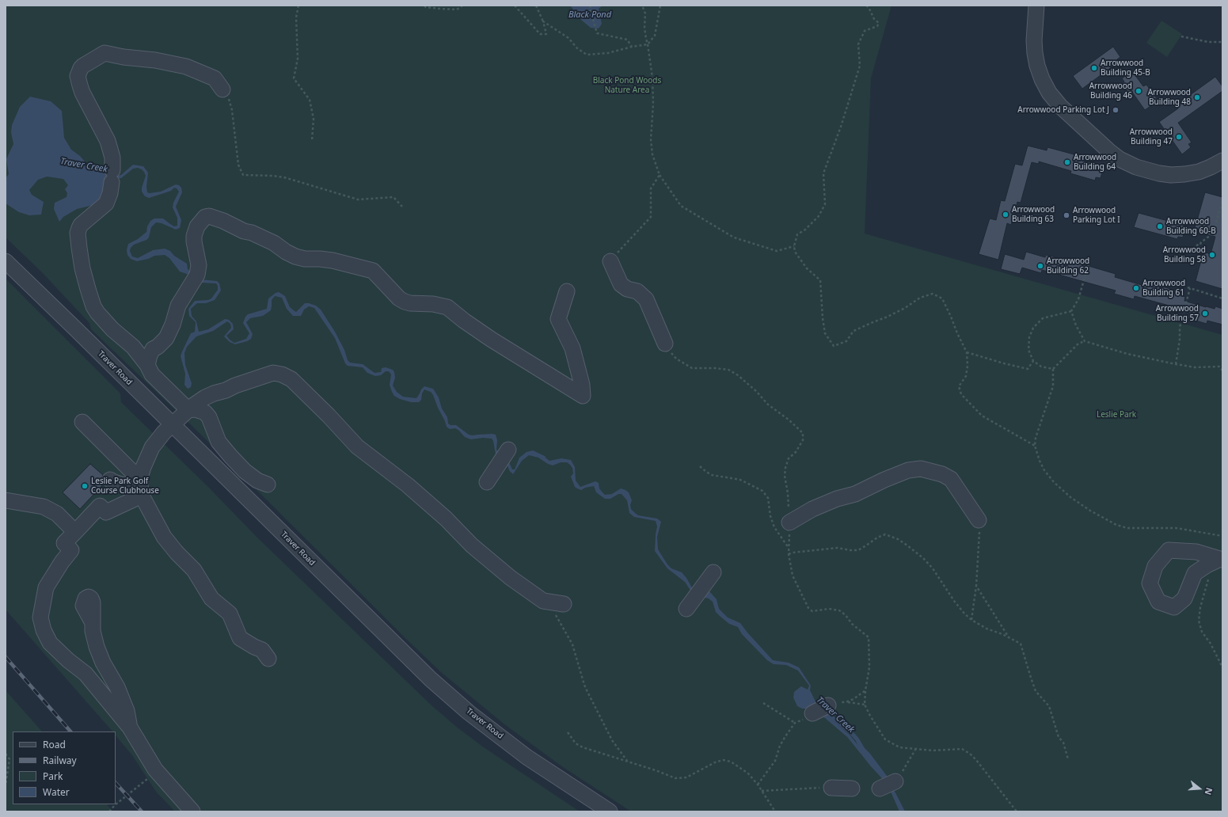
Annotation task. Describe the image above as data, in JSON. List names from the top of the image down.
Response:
{
  "streets": {
    "street": ["Traver Road"]
  },
  "water": ["Black Pond", "Traver Creek"],
  "parks": ["Black Pond Woods Nature Area", "Leslie Park"],
  "places": [
    "Arrowwood Building 45-B",
    "Arrowwood Building 46",
    "Arrowwood Building 48",
    "Arrowwood Parking Lot J",
    "Arrowwood Building 47",
    "Arrowwood Building 64",
    "Arrowwood Building 63",
    "Arrowwood Parking Lot I",
    "Arrowwood Building 60-B",
    "Arrowwood Building 58",
    "Arrowwood Building 62",
    "Arrowwood Building 61",
    "Arrowwood Building 57",
    "Leslie Park Golf Course Clubhouse"
  ],
  "legend": [
    "Road",
    "Railway",
    "Park",
    "Water"
  ],
  "north": "right"
}
